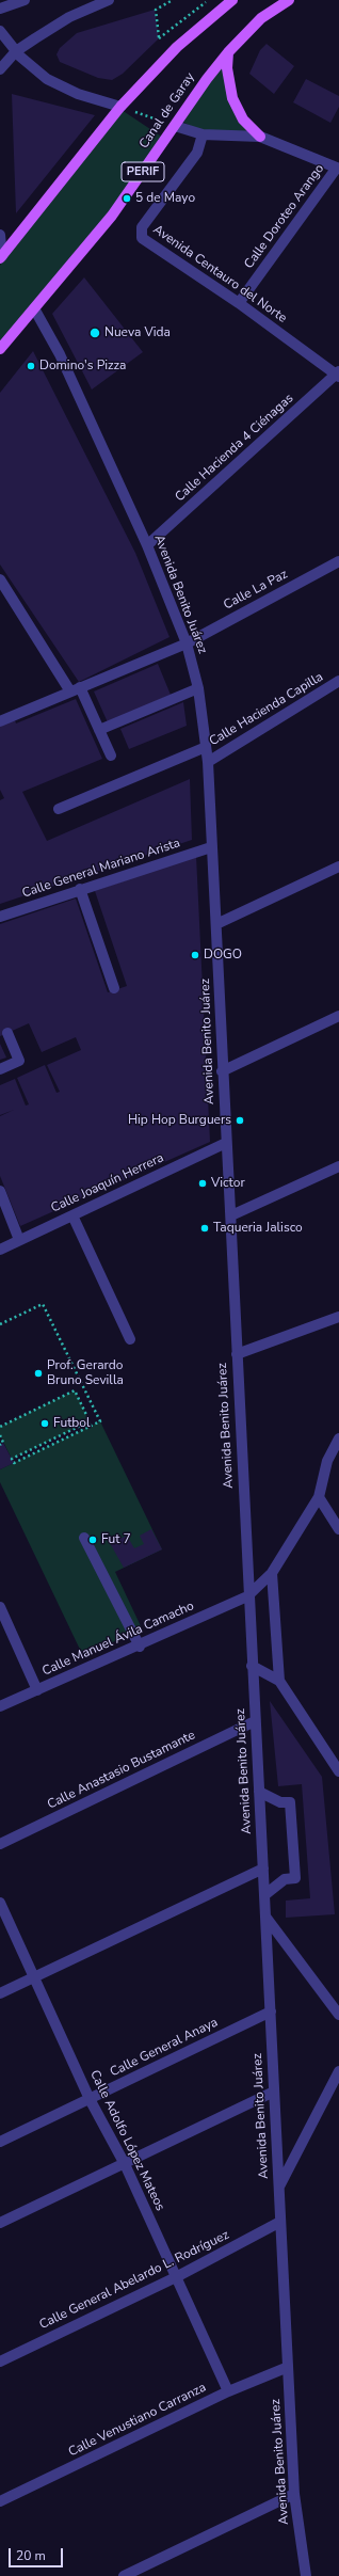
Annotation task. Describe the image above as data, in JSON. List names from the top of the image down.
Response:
{
  "streets": {
    "main road": ["Canal de Garay", "PERIF"],
    "street": [
      "Calle Doroteo Arango",
      "Avenida Centauro del Norte",
      "Calle Hacienda 4 Ciénagas",
      "Calle La Paz",
      "Avenida Benito Juárez",
      "Calle Hacienda Capilla",
      "Calle General Mariano Arista",
      "Calle Joaquín Herrera",
      "Calle Manuel Ávila Camacho",
      "Calle Anastasio Bustamante",
      "Calle General Anaya",
      "Calle Adolfo López Mateos",
      "Calle General Abelardo L. Rodríguez",
      "Calle Venustiano Carranza"
    ]
  },
  "crossings": [
    ["Canal de Garay", "Avenida Benito Juárez"],
    ["Calle Doroteo Arango", "Avenida Centauro del Norte"],
    ["Avenida Centauro del Norte", "Calle Hacienda 4 Ciénagas"],
    ["Calle Hacienda 4 Ciénagas", "Avenida Benito Juárez"],
    ["Calle La Paz", "Avenida Benito Juárez"],
    ["Avenida Benito Juárez", "Calle Hacienda Capilla"],
    ["Avenida Benito Juárez", "Calle General Mariano Arista"],
    ["Avenida Benito Juárez", "Calle Joaquín Herrera"],
    ["Avenida Benito Juárez", "Calle Manuel Ávila Camacho"],
    ["Avenida Benito Juárez", "Calle Anastasio Bustamante"],
    ["Avenida Benito Juárez", "Calle General Anaya"],
    ["Avenida Benito Juárez", "Calle General Abelardo L. Rodríguez"],
    ["Avenida Benito Juárez", "Calle Venustiano Carranza"],
    ["Calle General Anaya", "Calle Adolfo López Mateos"],
    ["Calle Adolfo López Mateos", "Calle General Abelardo L. Rodríguez"],
    ["Calle Adolfo López Mateos", "Calle Venustiano Carranza"]
  ],
  "places": [
    "5 de Mayo",
    "Nueva Vida",
    "Domino's Pizza",
    "DOGO",
    "Hip Hop Burguers",
    "Victor",
    "Taqueria Jalisco",
    "Prof. Gerardo Bruno Sevilla",
    "Futbol",
    "Fut 7"
  ],
  "scale_bar": "20 m"
}
